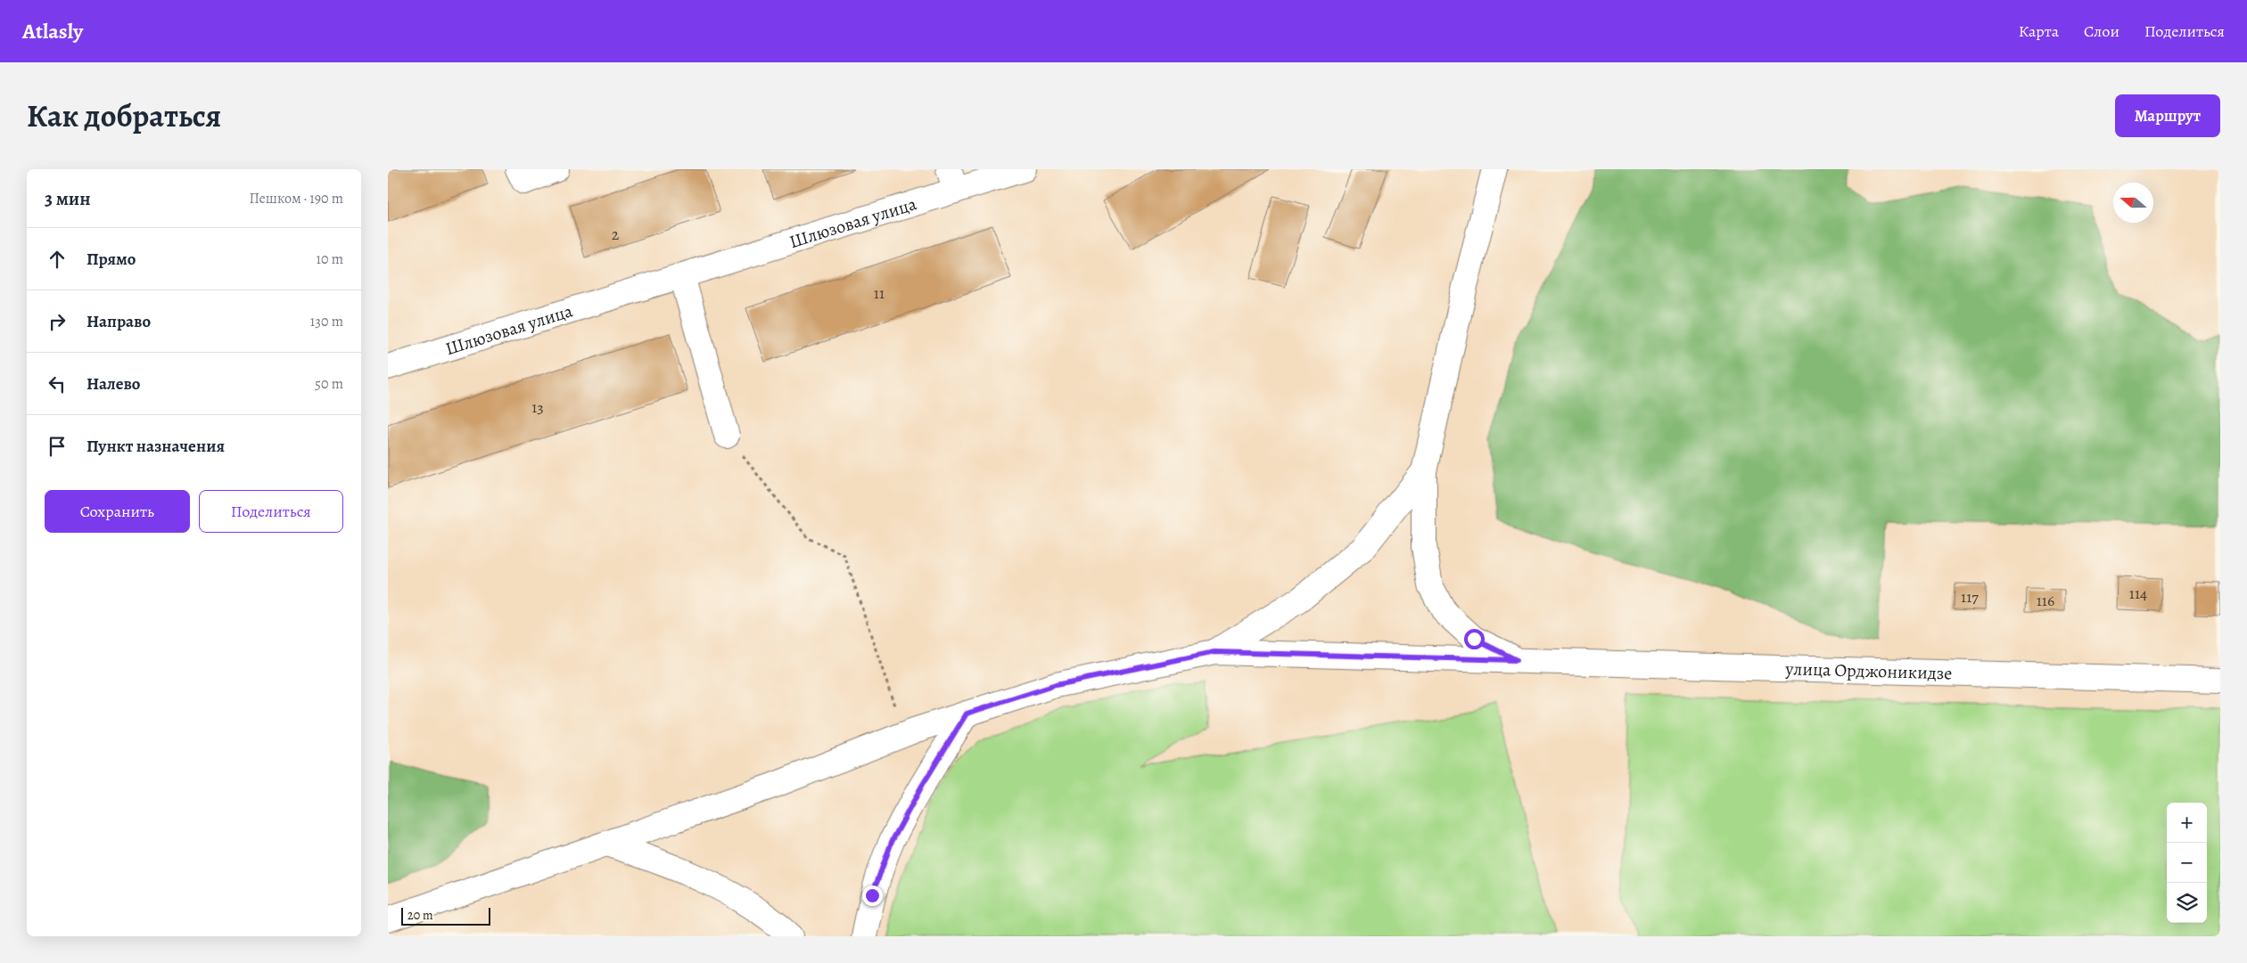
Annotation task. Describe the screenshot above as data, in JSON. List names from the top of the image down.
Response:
{
  "streets": {
    "street": ["Шлюзовая улица", "улица Орджоникидзе"]
  },
  "house_numbers": [
    "2",
    "11",
    "13",
    "114",
    "117",
    "116"
  ],
  "scale_bar": "20 m",
  "north": "left",
  "page": {
    "header": "Atlasly",
    "nav": ["Карта", "Слои", "Поделиться"],
    "title": "Как добраться",
    "buttons": [
      "Маршрут",
      ["Сохранить", "Поделиться"]
    ],
    "heading": ["3 мин", "Пешком · 190 m"],
    "list": [
      ["Прямо", "10 m"],
      ["Направо", "130 m"],
      ["Налево", "50 m"],
      "Пункт назначения"
    ],
    "map_buttons": ["+", "−"],
    "scale": "20 m"
  }
}
